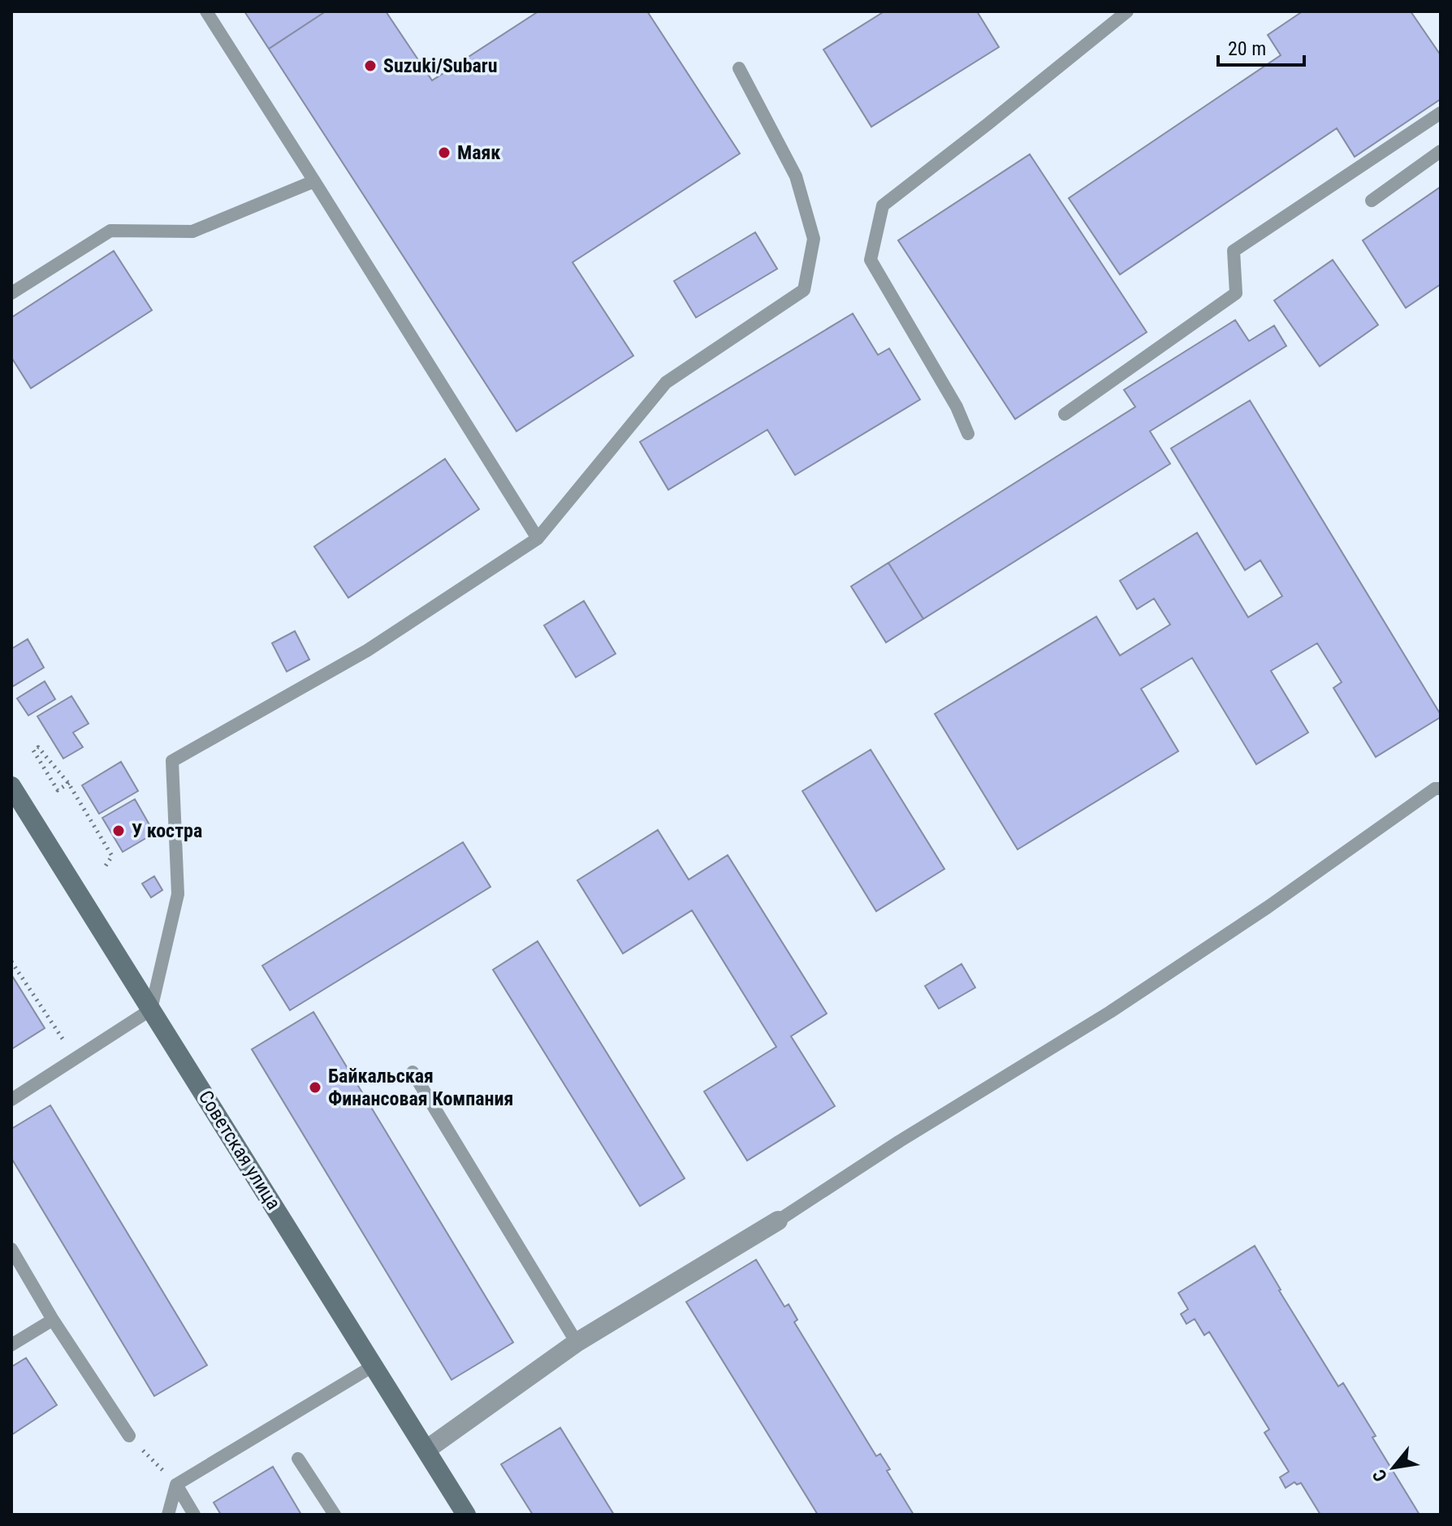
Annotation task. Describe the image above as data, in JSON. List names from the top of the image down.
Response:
{
  "streets": {
    "main road": ["Советская улица"]
  },
  "places": [
    "Suzuki/Subaru",
    "Маяк",
    "У костра",
    "Байкальская Финансовая Компания"
  ],
  "scale_bar": "20 m",
  "north": "bottom left"
}
